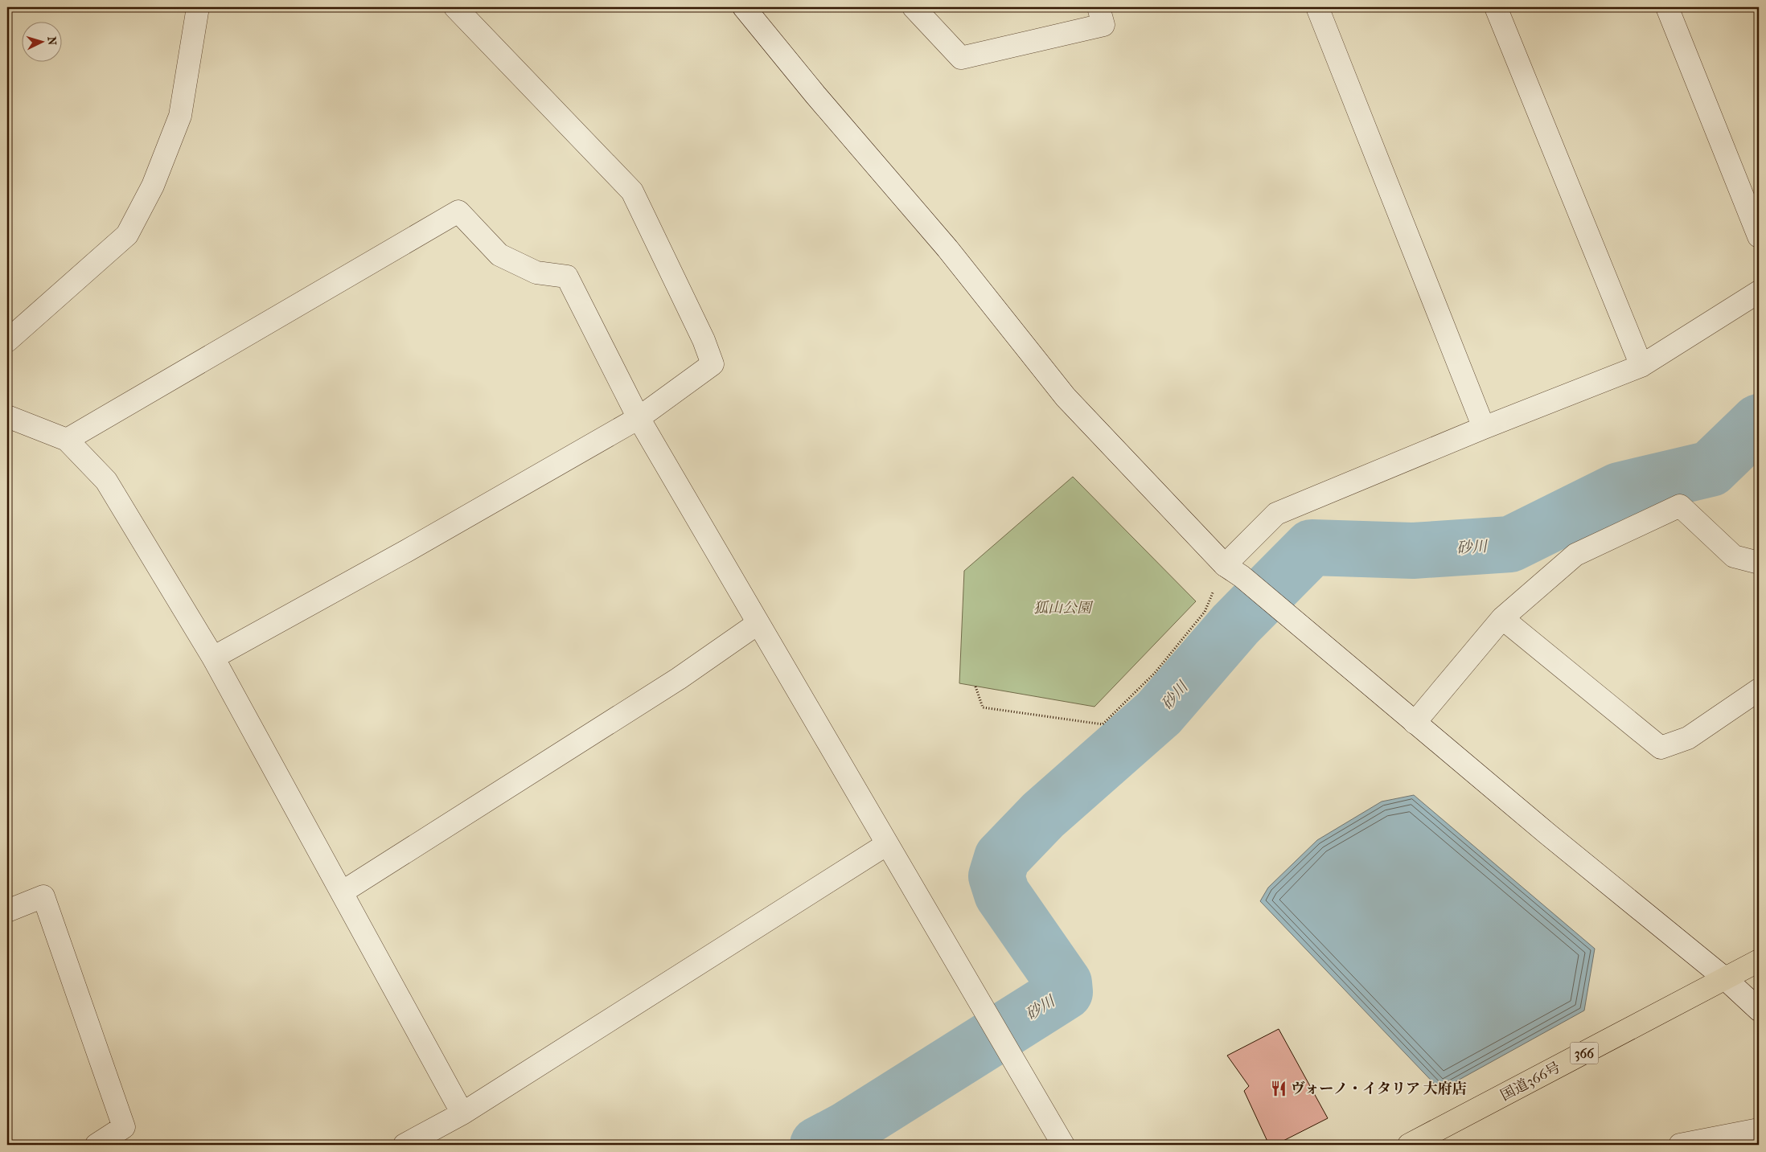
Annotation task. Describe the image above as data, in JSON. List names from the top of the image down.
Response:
{
  "streets": {
    "highway": ["366", "国道366号"]
  },
  "water": ["砂川"],
  "parks": ["狐山公園"],
  "places": {
    "restaurant": ["ヴォーノ・イタリア 大府店"]
  },
  "north": "right"
}
